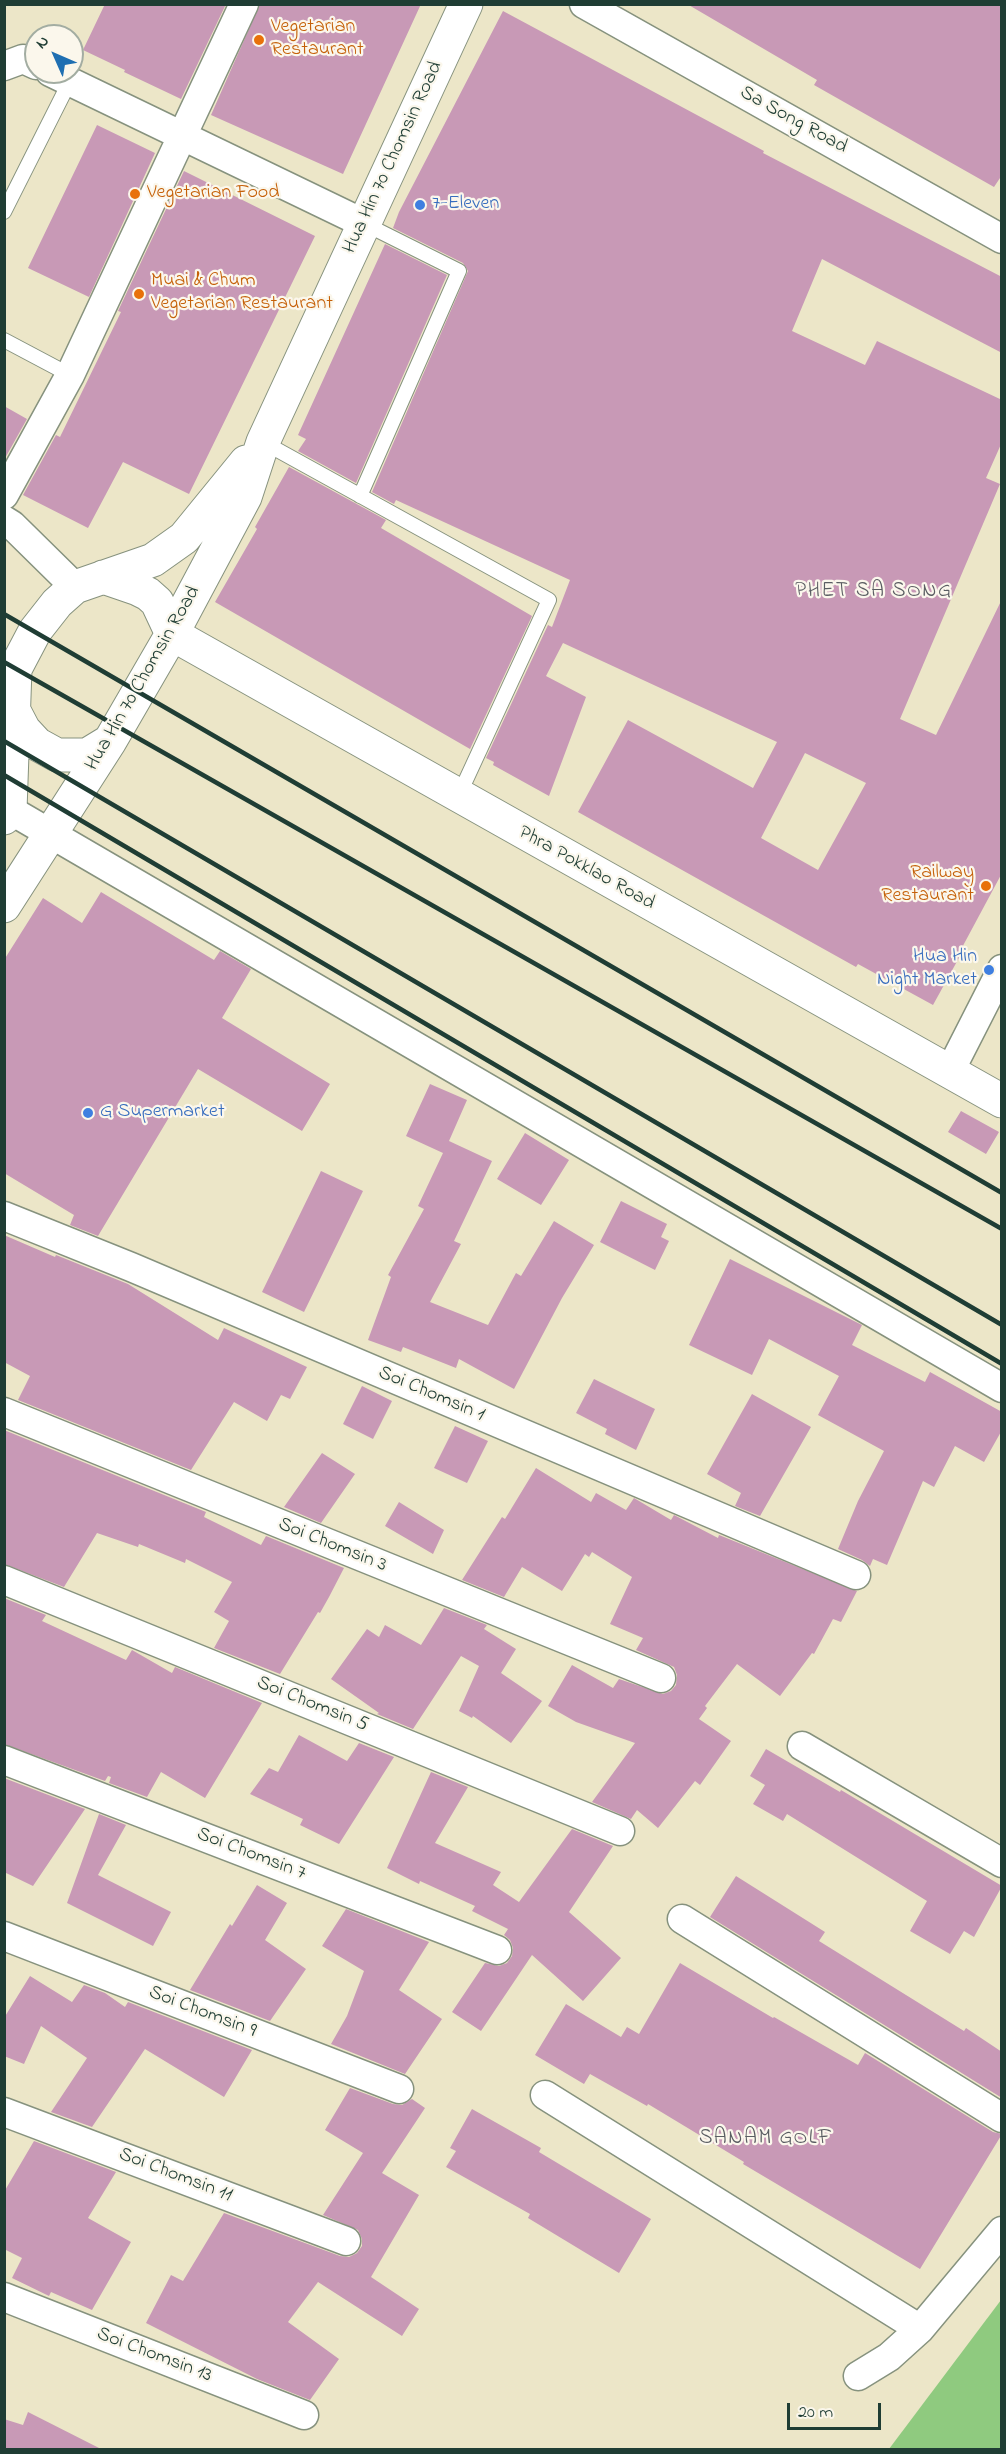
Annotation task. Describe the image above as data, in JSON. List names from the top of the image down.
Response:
{
  "streets": {
    "main road": ["Hua Hin 70 Chomsin Road", "Phra Pokklao Road"],
    "street": [
      "Sa Song Road",
      "Soi Chomsin 1",
      "Soi Chomsin 3",
      "Soi Chomsin 5",
      "Soi Chomsin 7",
      "Soi Chomsin 9",
      "Soi Chomsin 11",
      "Soi Chomsin 13"
    ]
  },
  "crossings": [
    ["Hua Hin 70 Chomsin Road", "Phra Pokklao Road"]
  ],
  "districts": ["PHET SA SONG", "SANAM GOLF"],
  "places": [
    "Vegetarian Restaurant",
    "Vegetarian Food",
    "7-Eleven",
    "Muai & Chum Vegetarian Restaurant",
    "Railway Restaurant",
    "Hua Hin Night Market",
    "G Supermarket"
  ],
  "scale_bar": "20 m",
  "north": "top left"
}
